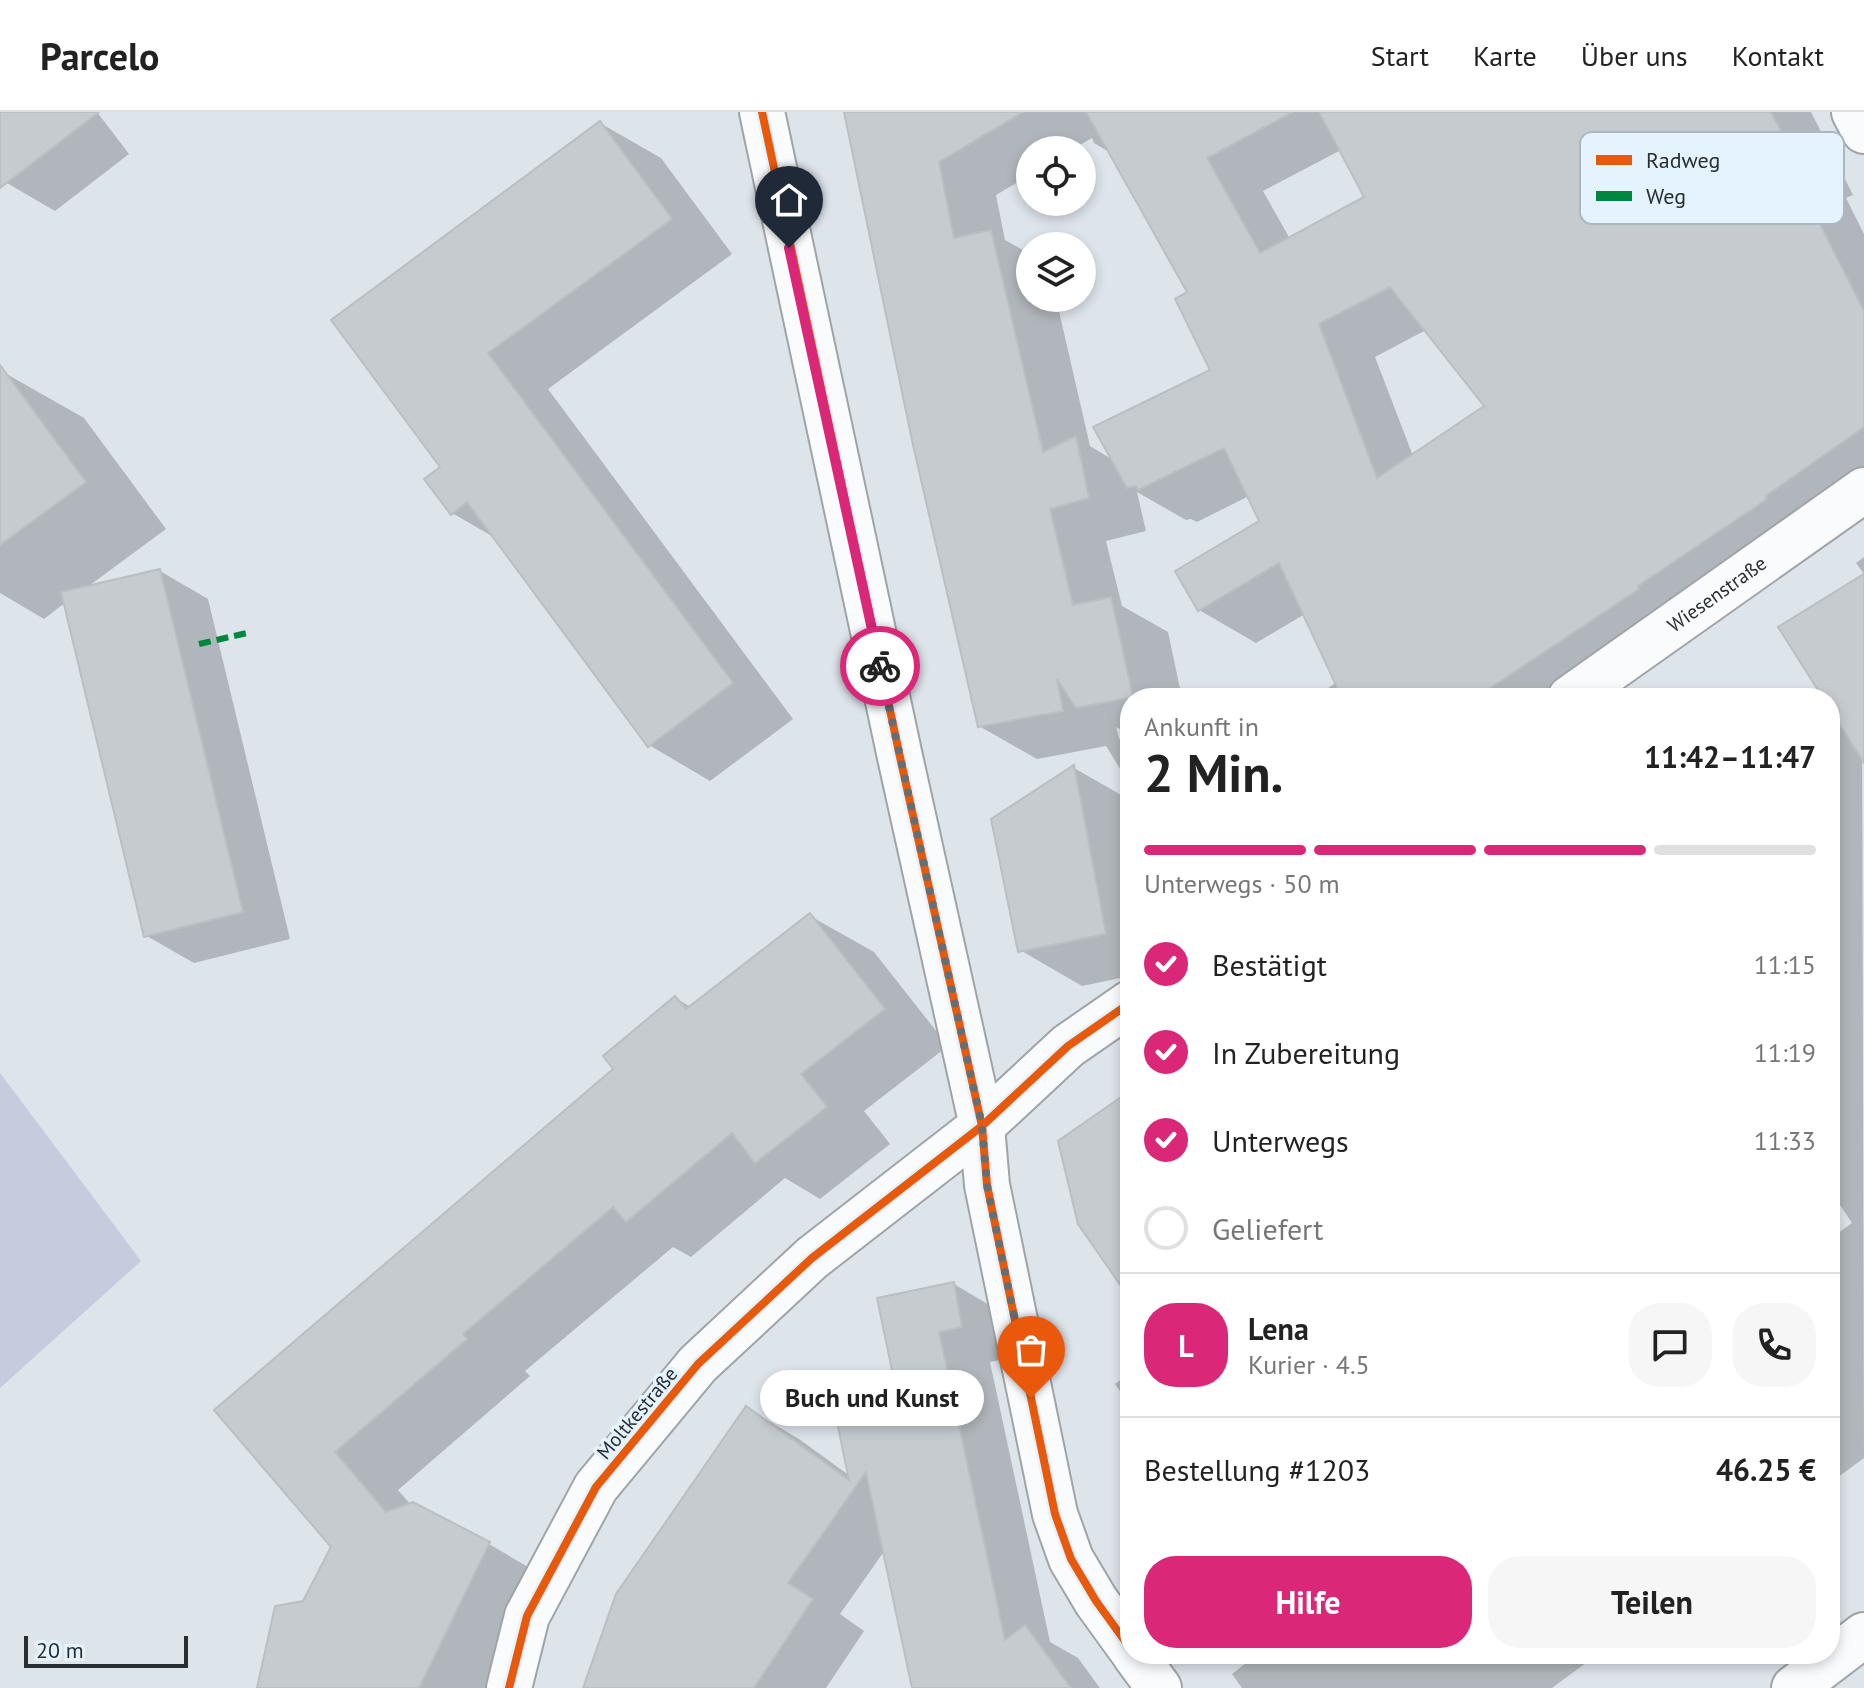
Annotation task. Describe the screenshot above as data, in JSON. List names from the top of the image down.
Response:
{
  "streets": {
    "street": ["Wiesenstraße", "Moltkestraße"]
  },
  "places": ["Buch und Kunst"],
  "legend": ["Radweg", "Weg"],
  "scale_bar": "20 m",
  "page": {
    "header": "Parcelo",
    "nav": [
      "Start",
      "Karte",
      "Über uns",
      "Kontakt"
    ],
    "heading": ["2 Min.", "Ankunft in", "11:42–11:47"],
    "panel": [
      "Lena",
      "Kurier · 4.5",
      "Bestellung #1203",
      "46.25 €"
    ],
    "bar": "Unterwegs · 50 m",
    "list": [
      ["Bestätigt", "11:15"],
      ["In Zubereitung", "11:19"],
      ["Unterwegs", "11:33"],
      "Geliefert"
    ],
    "round": "L",
    "bubble": "Buch und Kunst",
    "buttons": ["Hilfe", "Teilen"],
    "scale": "20 m"
  }
}
